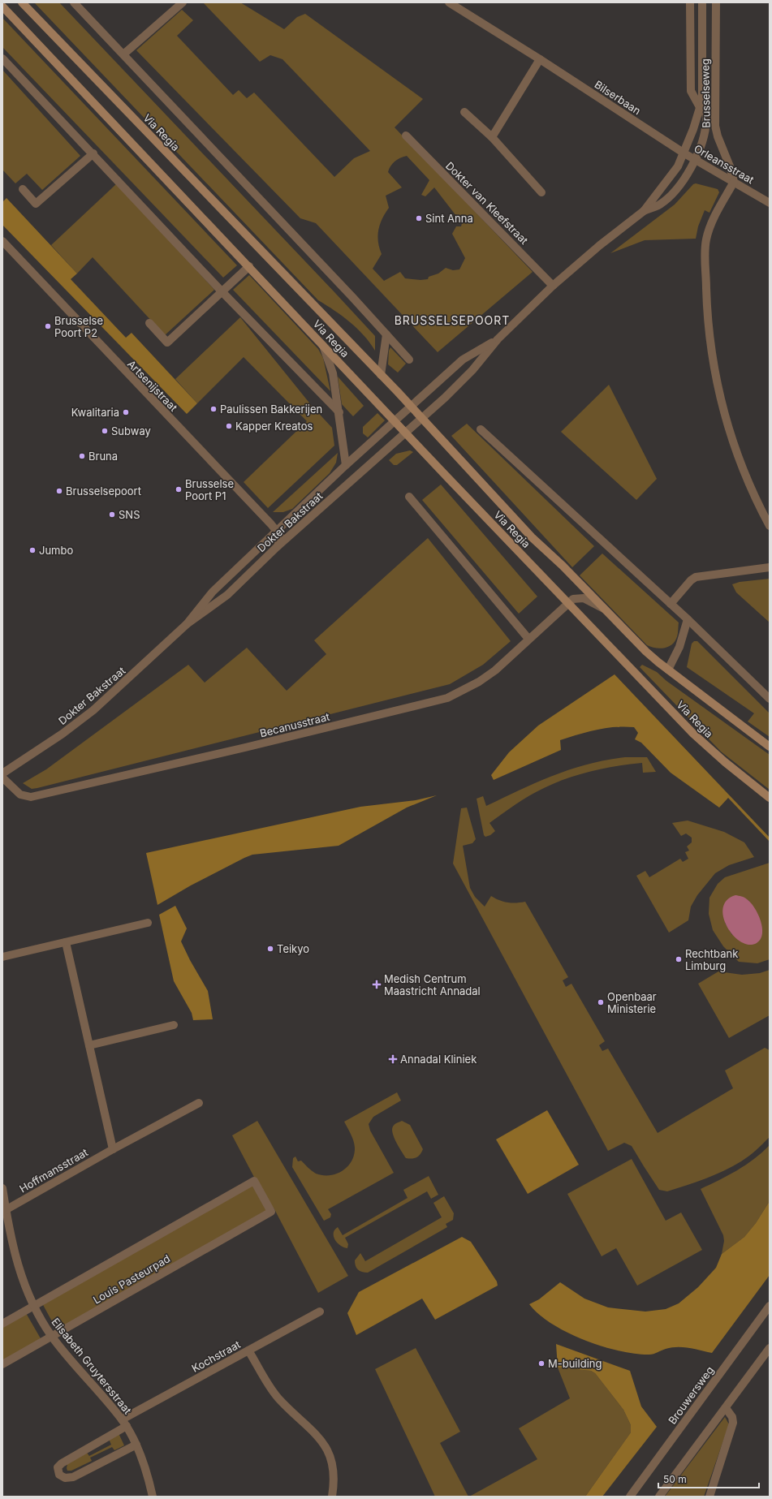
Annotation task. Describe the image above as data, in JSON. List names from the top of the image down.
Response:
{
  "streets": {
    "main road": ["Via Regia"],
    "street": [
      "Brusselseweg",
      "Bilserbaan",
      "Orleansstraat",
      "Dokter van Kleefstraat",
      "Artsenijstraat",
      "Dokter Bakstraat",
      "Becanusstraat",
      "Hoffmansstraat",
      "Louis Pasteurpad",
      "Kochstraat",
      "Elisabeth Gruytersstraat",
      "Brouwersweg"
    ]
  },
  "crossings": [
    ["Brusselseweg", "Bilserbaan"],
    ["Brusselseweg", "Orleansstraat"],
    ["Bilserbaan", "Orleansstraat"],
    ["Via Regia", "Dokter Bakstraat"],
    ["Via Regia", "Becanusstraat"],
    ["Artsenijstraat", "Dokter Bakstraat"],
    ["Hoffmansstraat", "Elisabeth Gruytersstraat"],
    ["Louis Pasteurpad", "Elisabeth Gruytersstraat"],
    ["Kochstraat", "Elisabeth Gruytersstraat"]
  ],
  "districts": ["BRUSSELSEPOORT"],
  "places": {
    "other": [
      "Sint Anna",
      "Brusselse Poort P2",
      "Paulissen Bakkerijen",
      "Kwalitaria",
      "Kapper Kreatos",
      "Subway",
      "Bruna",
      "Brusselse Poort P1",
      "Brusselsepoort",
      "SNS",
      "Jumbo",
      "Teikyo",
      "Rechtbank Limburg",
      "Openbaar Ministerie",
      "M-building"
    ],
    "health": ["Medish Centrum Maastricht Annadal", "Annadal Kliniek"]
  },
  "scale_bar": "50 m"
}
